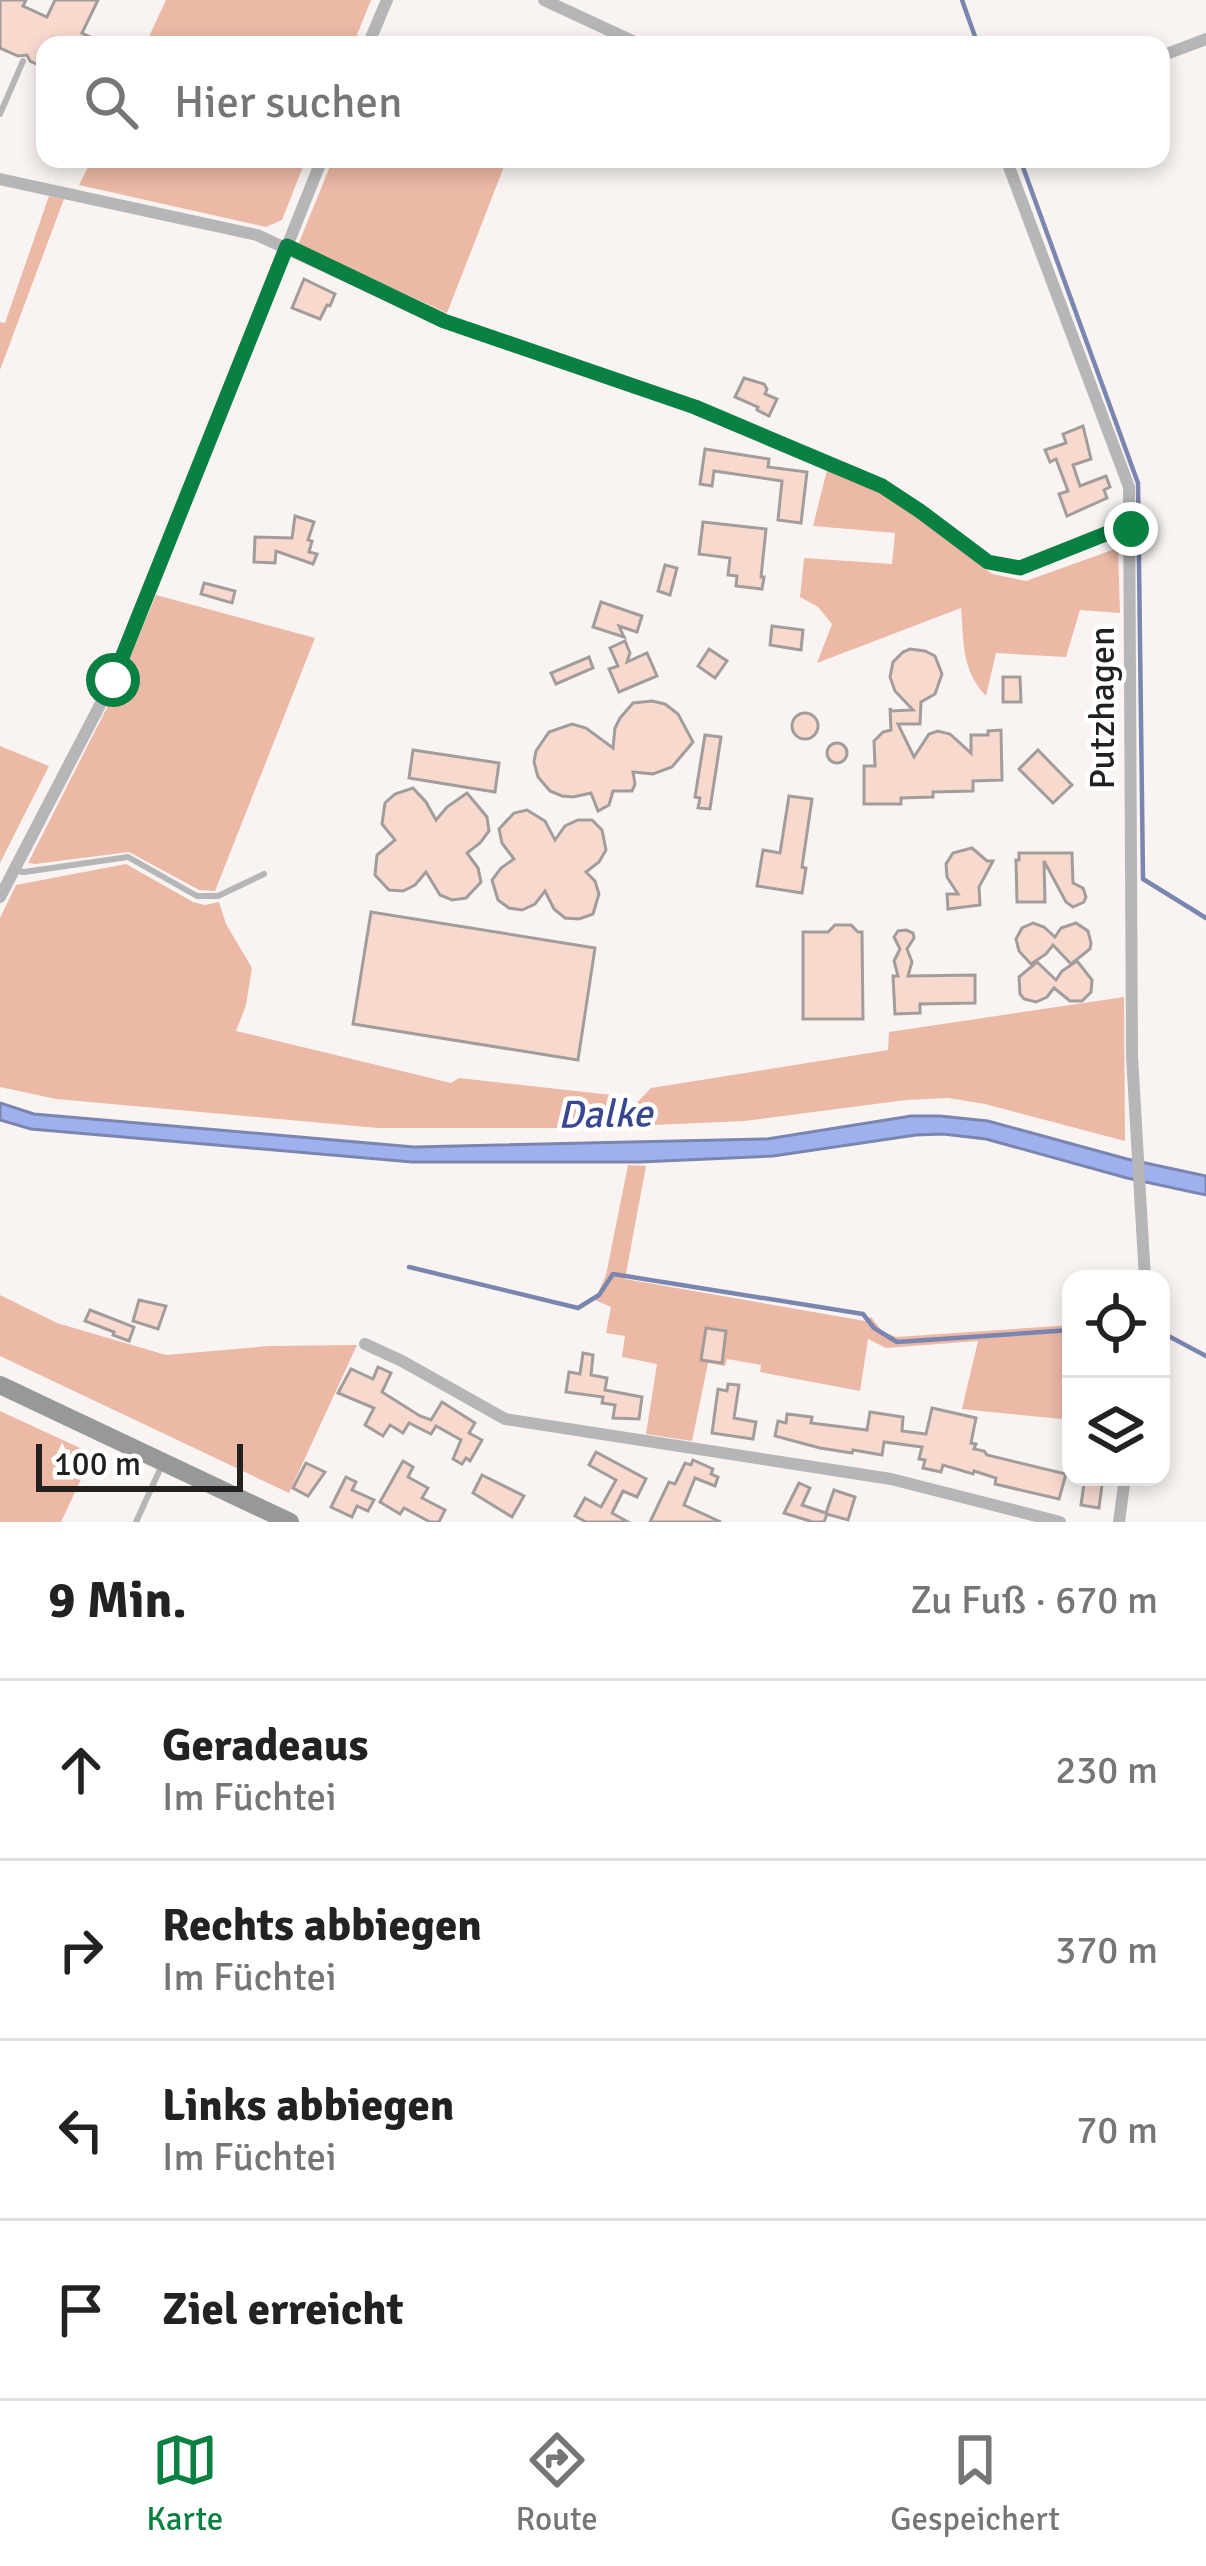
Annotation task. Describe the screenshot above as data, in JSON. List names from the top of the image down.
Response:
{
  "streets": {
    "street": ["Putzhagen"]
  },
  "water": ["Dalke"],
  "scale_bar": "100 m",
  "page": {
    "search": "Hier suchen",
    "scale": "100 m",
    "heading": ["9 Min.", "Zu Fuß · 670 m"],
    "list": [
      ["Geradeaus", "Im Füchtei", "230 m"],
      ["Rechts abbiegen", "Im Füchtei", "370 m"],
      ["Links abbiegen", "Im Füchtei", "70 m"],
      "Ziel erreicht"
    ],
    "nav": ["Karte", "Route", "Gespeichert"]
  }
}
